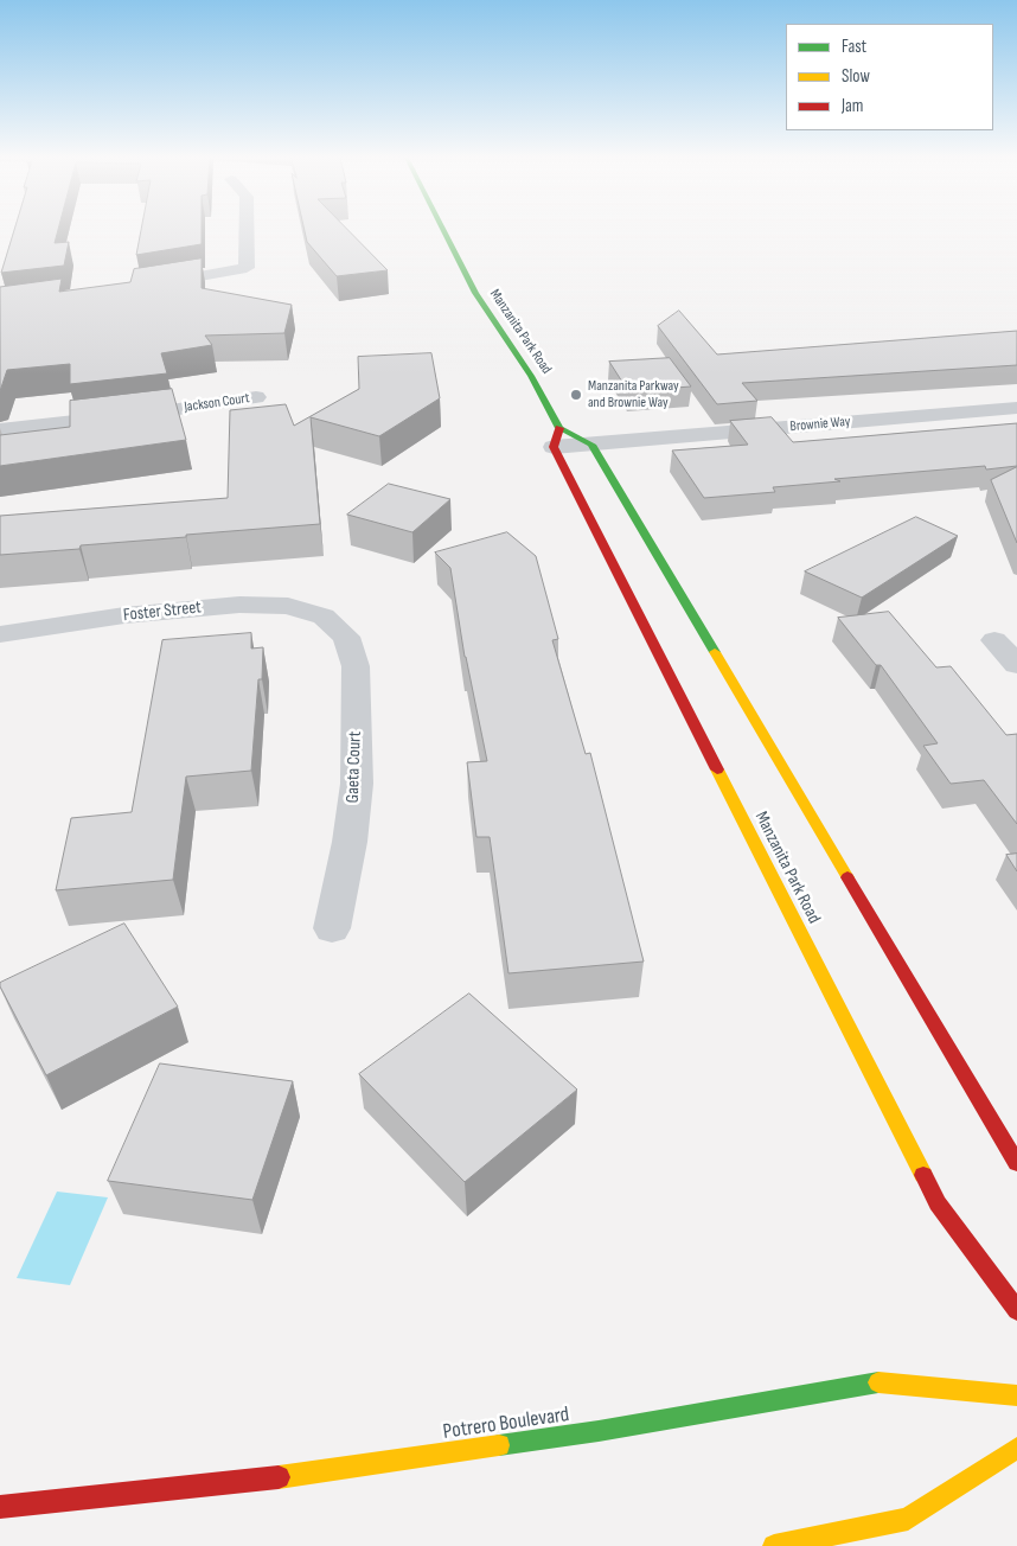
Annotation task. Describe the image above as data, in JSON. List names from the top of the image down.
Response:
{
  "streets": {
    "street": [
      "Manzanita Park Road",
      "Jackson Court",
      "Brownie Way",
      "Foster Street",
      "Gaeta Court",
      "Potrero Boulevard"
    ]
  },
  "crossings": [
    ["Manzanita Park Road", "Brownie Way"],
    ["Foster Street", "Gaeta Court"]
  ],
  "places": ["Manzanita Parkway and Brownie Way"],
  "legend": ["Fast", "Slow", "Jam"]
}
